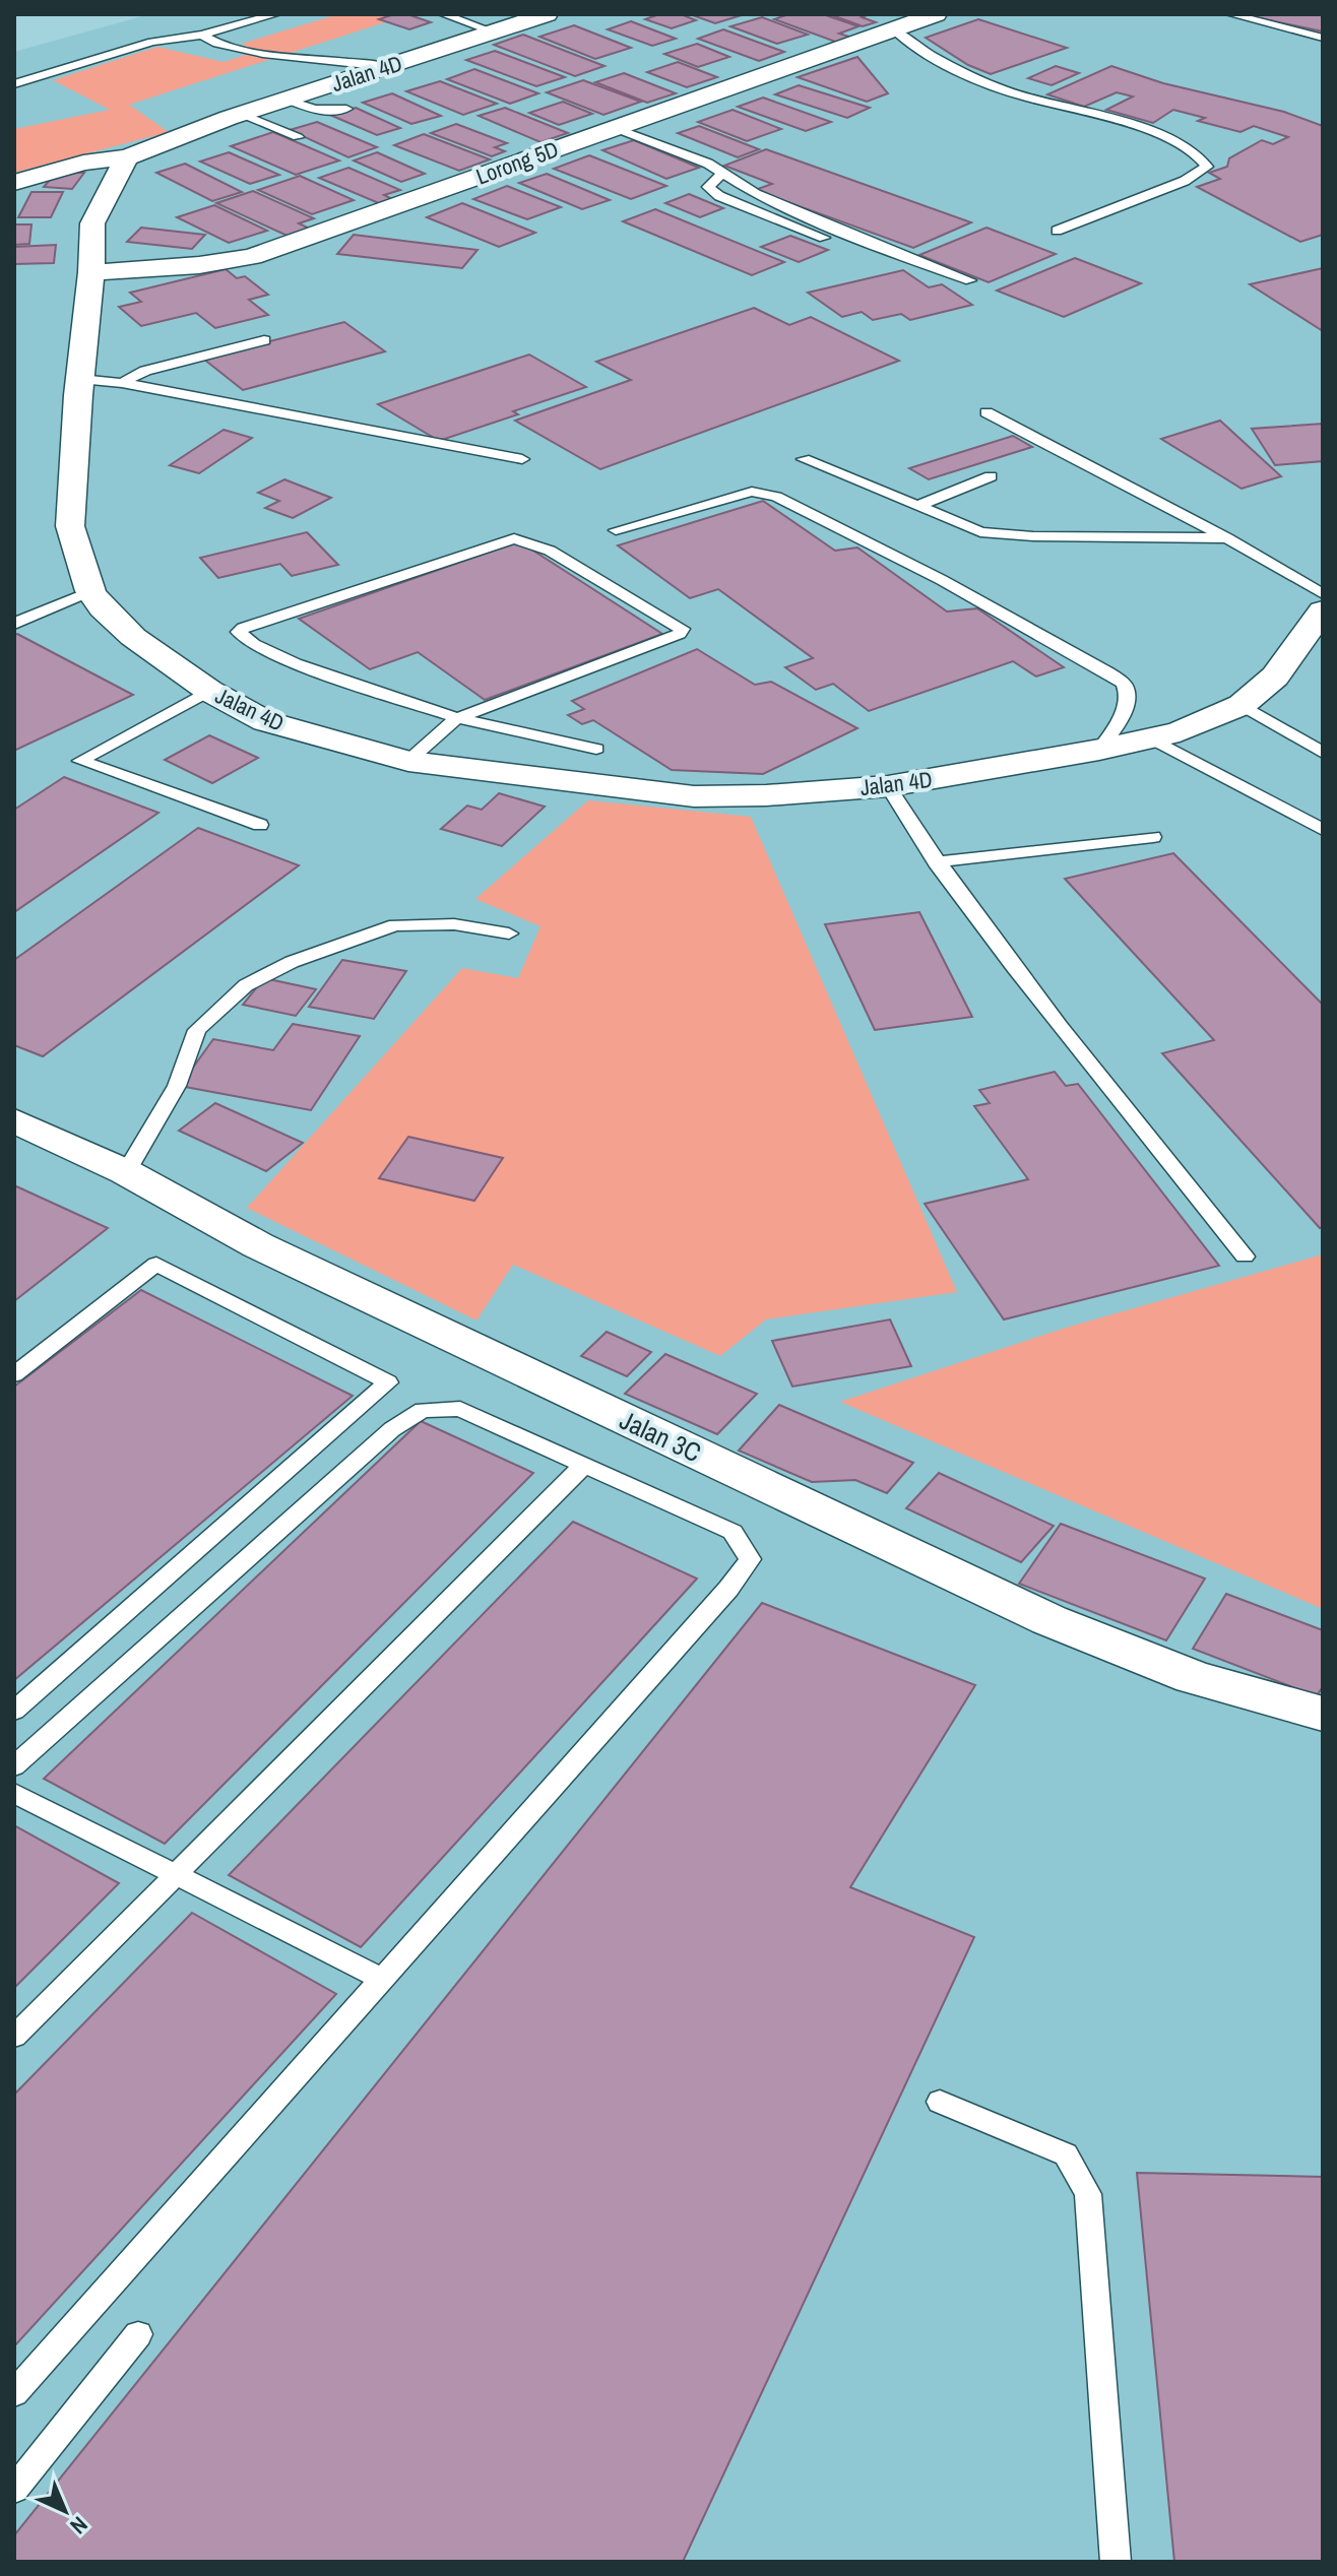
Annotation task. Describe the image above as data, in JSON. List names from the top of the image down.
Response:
{
  "streets": {
    "street": ["Jalan 4D", "Lorong 5D", "Jalan 3C"]
  },
  "crossings": [
    ["Jalan 4D", "Lorong 5D"]
  ],
  "north": "bottom right"
}
